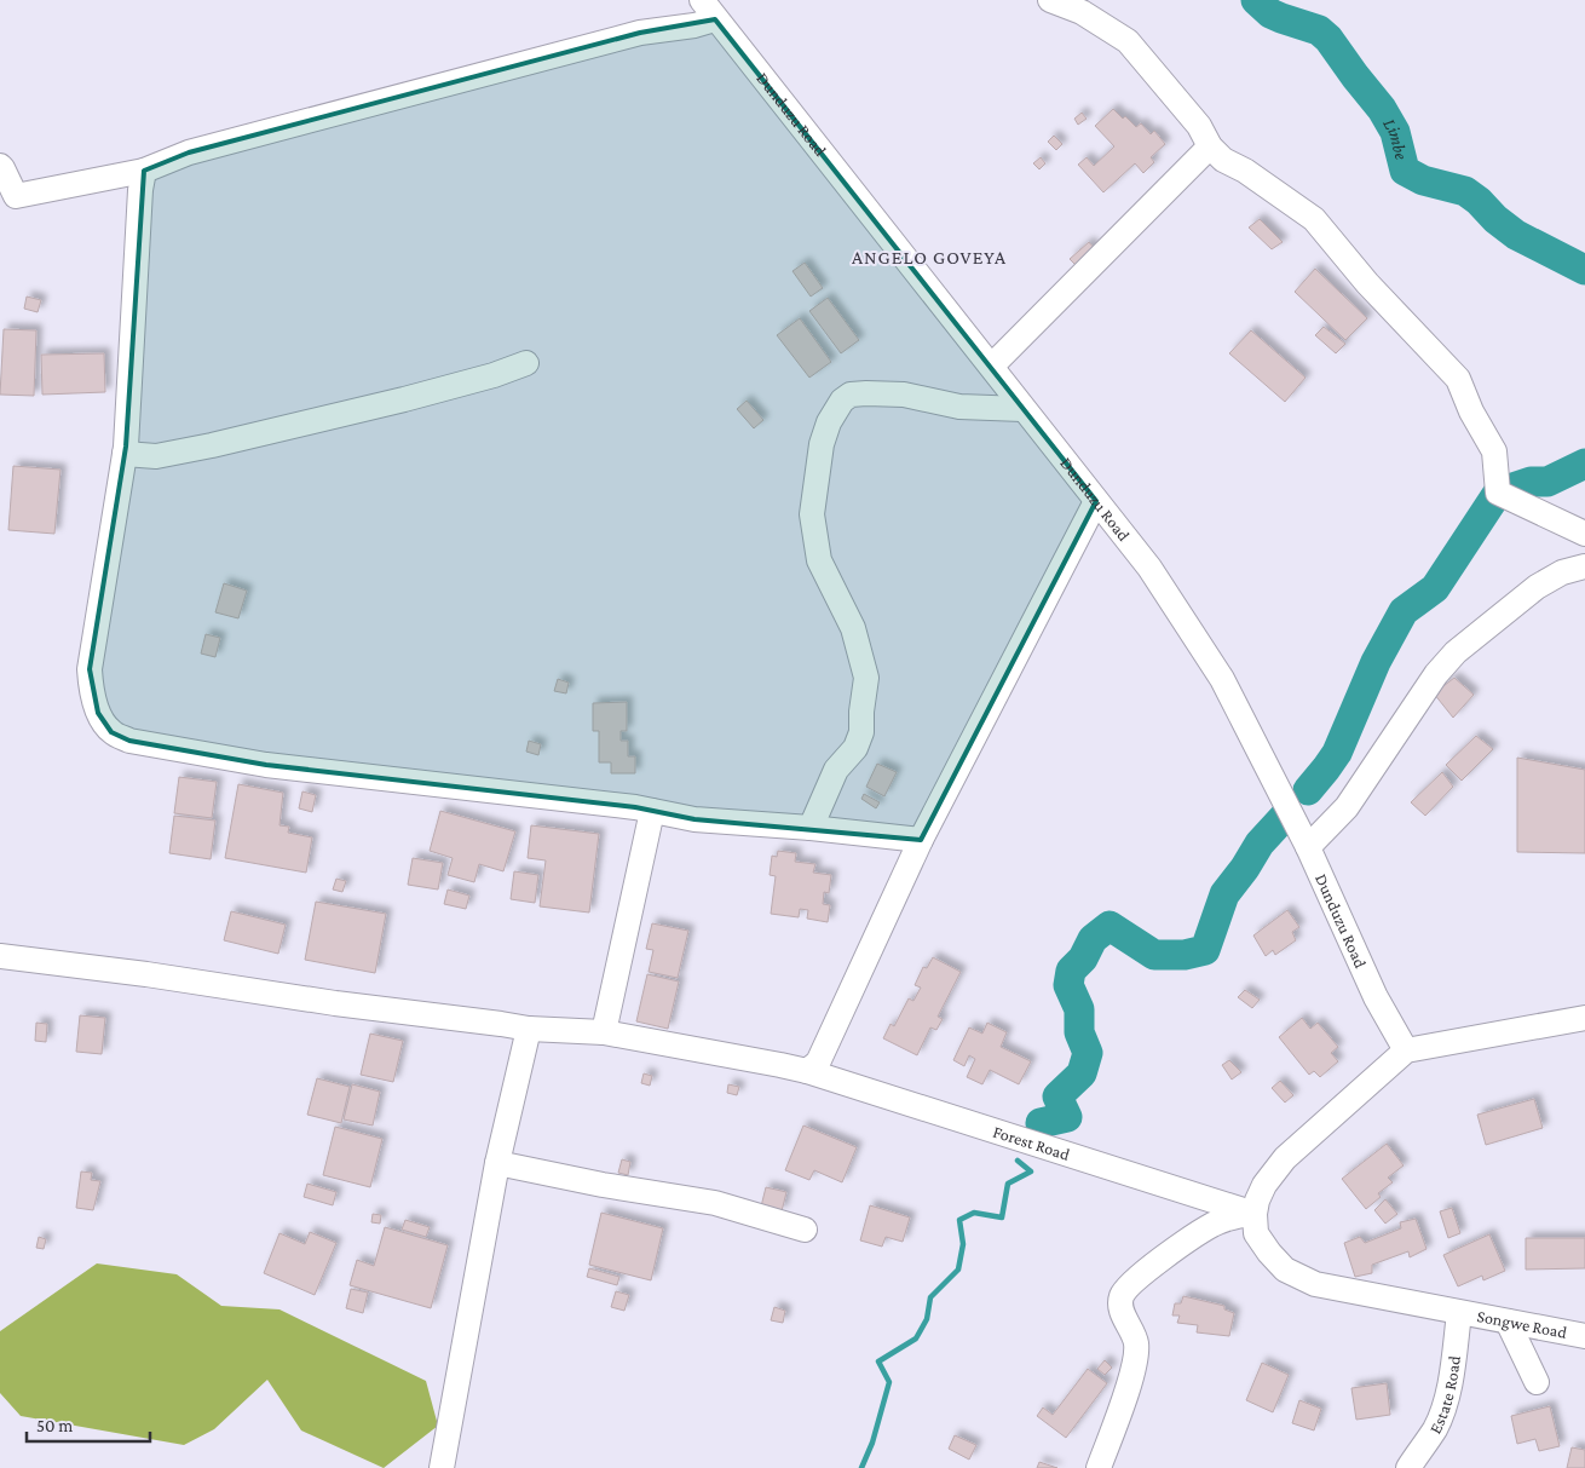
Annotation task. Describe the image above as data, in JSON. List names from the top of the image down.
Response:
{
  "streets": {
    "street": [
      "Dunduzu Road",
      "Forest Road",
      "Songwe Road",
      "Estate Road"
    ]
  },
  "crossings": [
    ["Forest Road", "Songwe Road"],
    ["Songwe Road", "Estate Road"]
  ],
  "districts": ["ANGELO GOVEYA"],
  "water": ["Limbe"],
  "scale_bar": "50 m"
}
